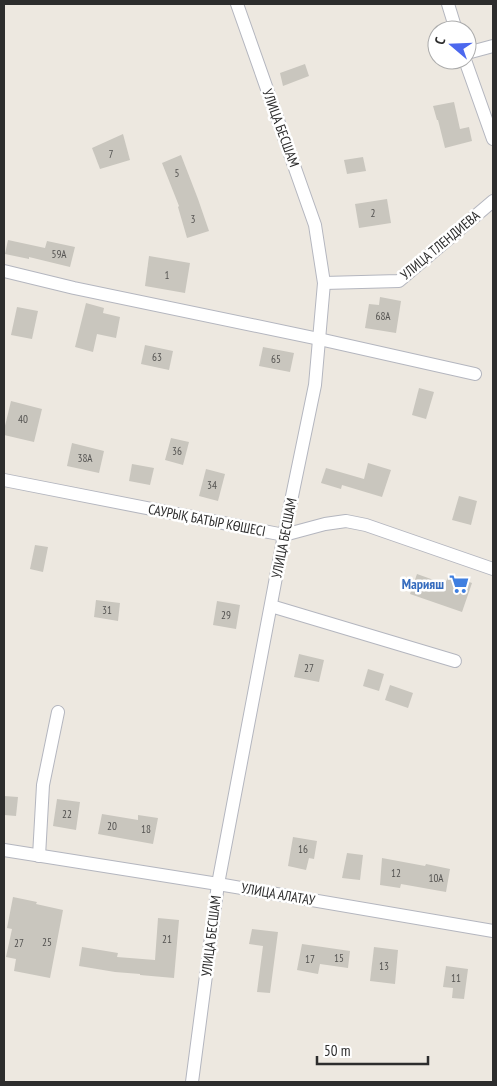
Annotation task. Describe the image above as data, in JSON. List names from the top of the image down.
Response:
{
  "streets": {
    "street": [
      "УЛИЦА БЕСШАМ",
      "УЛИЦА ТЛЕНДИЕВА",
      "САУРЫҚ БАТЫР КӨШЕСІ",
      "УЛИЦА АЛАТАУ"
    ]
  },
  "crossings": [
    ["УЛИЦА БЕСШАМ", "УЛИЦА ТЛЕНДИЕВА"],
    ["УЛИЦА БЕСШАМ", "САУРЫҚ БАТЫР КӨШЕСІ"],
    ["УЛИЦА БЕСШАМ", "УЛИЦА АЛАТАУ"]
  ],
  "places": {
    "supermarket": ["Марияш"]
  },
  "house_numbers": [
    "7",
    "5",
    "2",
    "3",
    "59А",
    "1",
    "68А",
    "63",
    "65",
    "40",
    "36",
    "38А",
    "34",
    "31",
    "29",
    "27",
    "22",
    "20",
    "18",
    "16",
    "12",
    "10А",
    "21",
    "25",
    "27",
    "15",
    "17",
    "13",
    "11"
  ],
  "scale_bar": "50 m",
  "north": "left"
}
